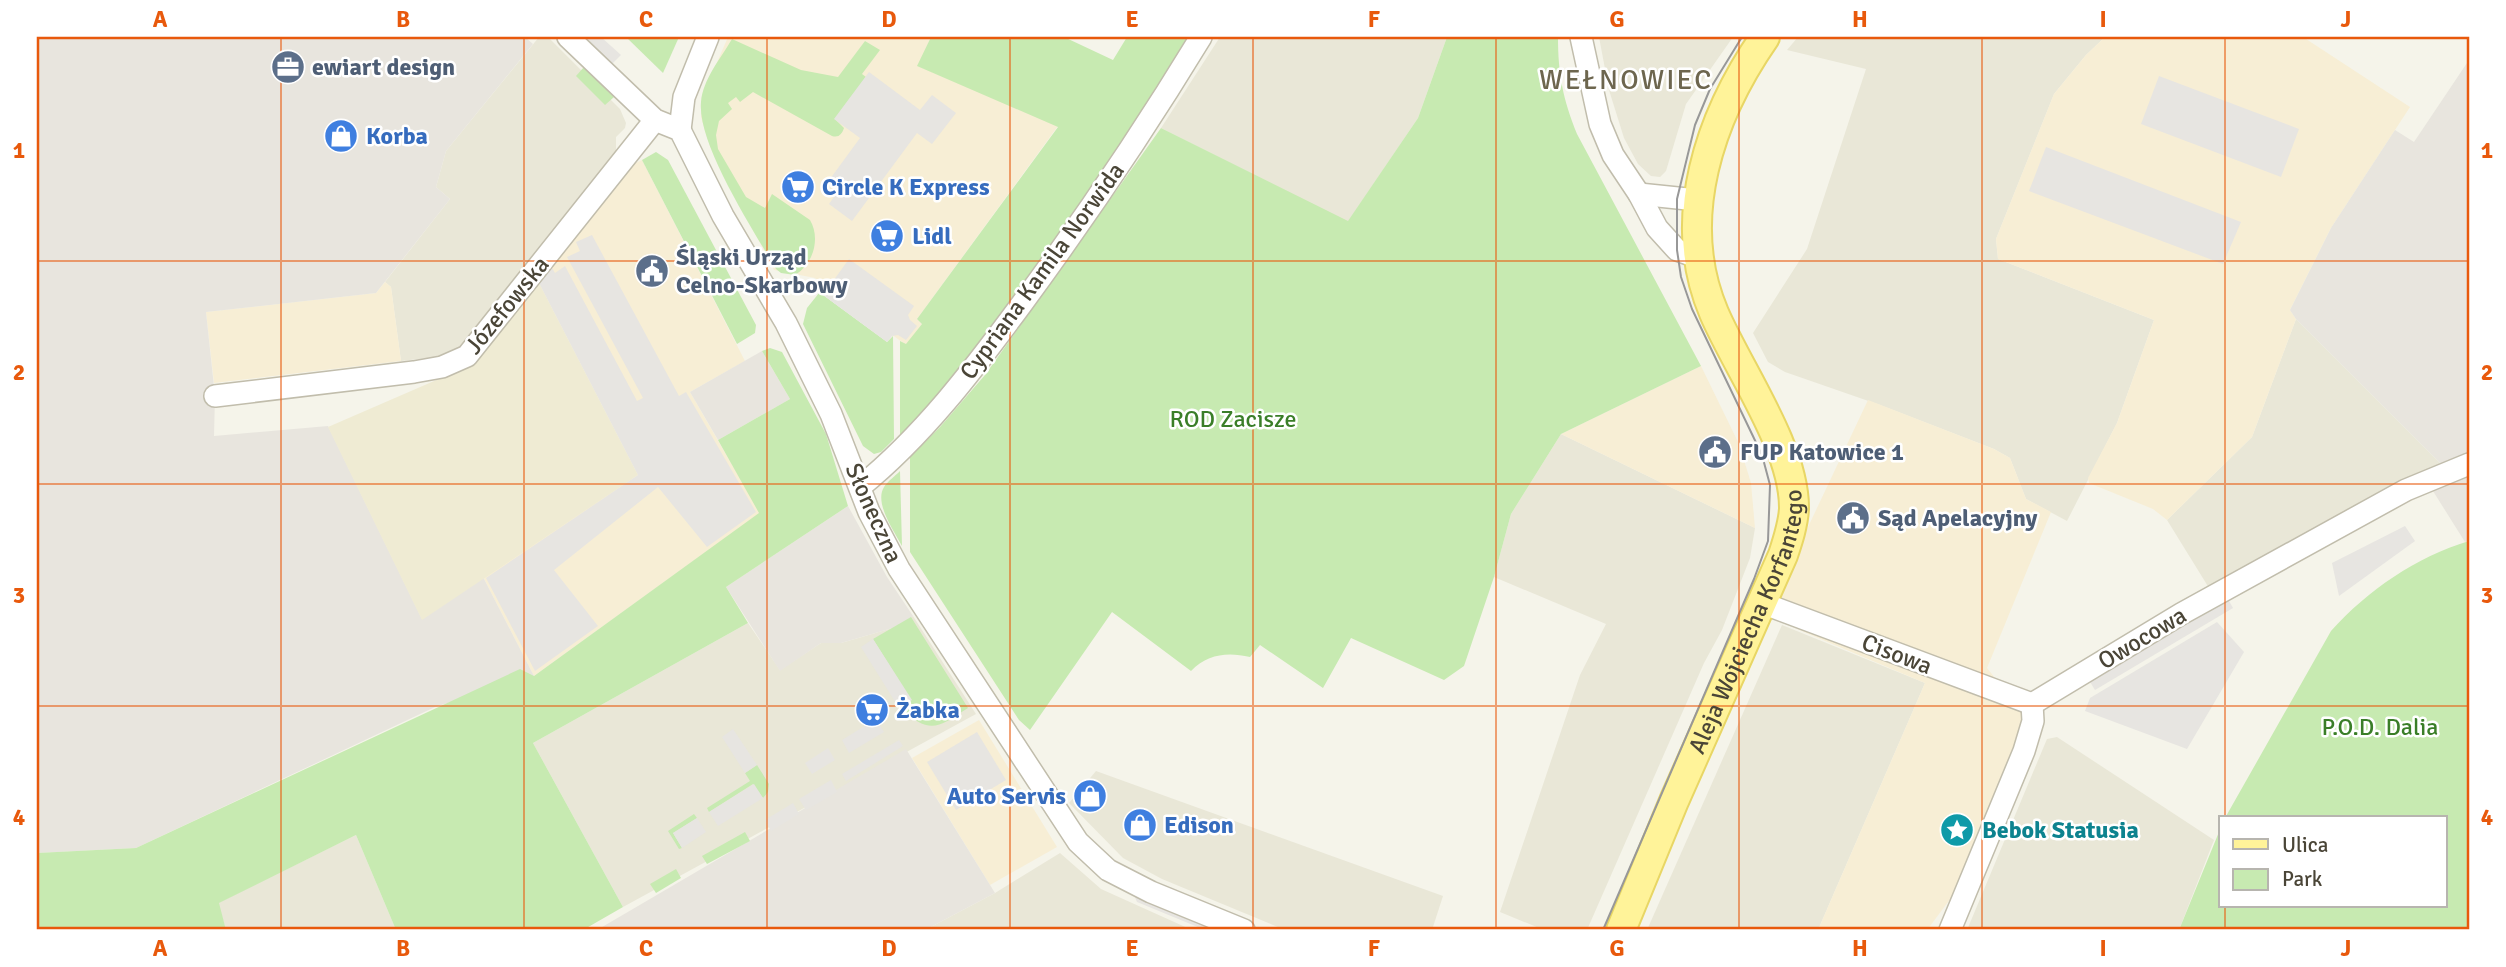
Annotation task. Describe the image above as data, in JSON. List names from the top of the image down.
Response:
{
  "streets": {
    "main road": ["Aleja Wojciecha Korfantego"],
    "street": [
      "Cypriana Kamila Norwida",
      "Józefowska",
      "Słoneczna",
      "Owocowa",
      "Cisowa"
    ]
  },
  "crossings": [
    ["Cypriana Kamila Norwida", "Słoneczna"],
    ["Aleja Wojciecha Korfantego", "Cisowa"],
    ["Owocowa", "Cisowa"]
  ],
  "districts": ["WEŁNOWIEC"],
  "parks": ["ROD Zacisze", "P.O.D. Dalia"],
  "places": {
    "office": ["ewiart design"],
    "shop": ["Korba", "Auto Servis", "Edison"],
    "supermarket": ["Circle K Express", "Lidl", "Żabka"],
    "public building": ["Śląski Urząd Celno-Skarbowy", "FUP Katowice 1", "Sąd Apelacyjny"],
    "place": ["Bebok Statusia"]
  },
  "legend": ["Ulica", "Park"],
  "grid": {
    "columns": [
      "A",
      "B",
      "C",
      "D",
      "E",
      "F",
      "G",
      "H",
      "I",
      "J"
    ],
    "rows": [
      "1",
      "2",
      "3",
      "4"
    ]
  }
}
